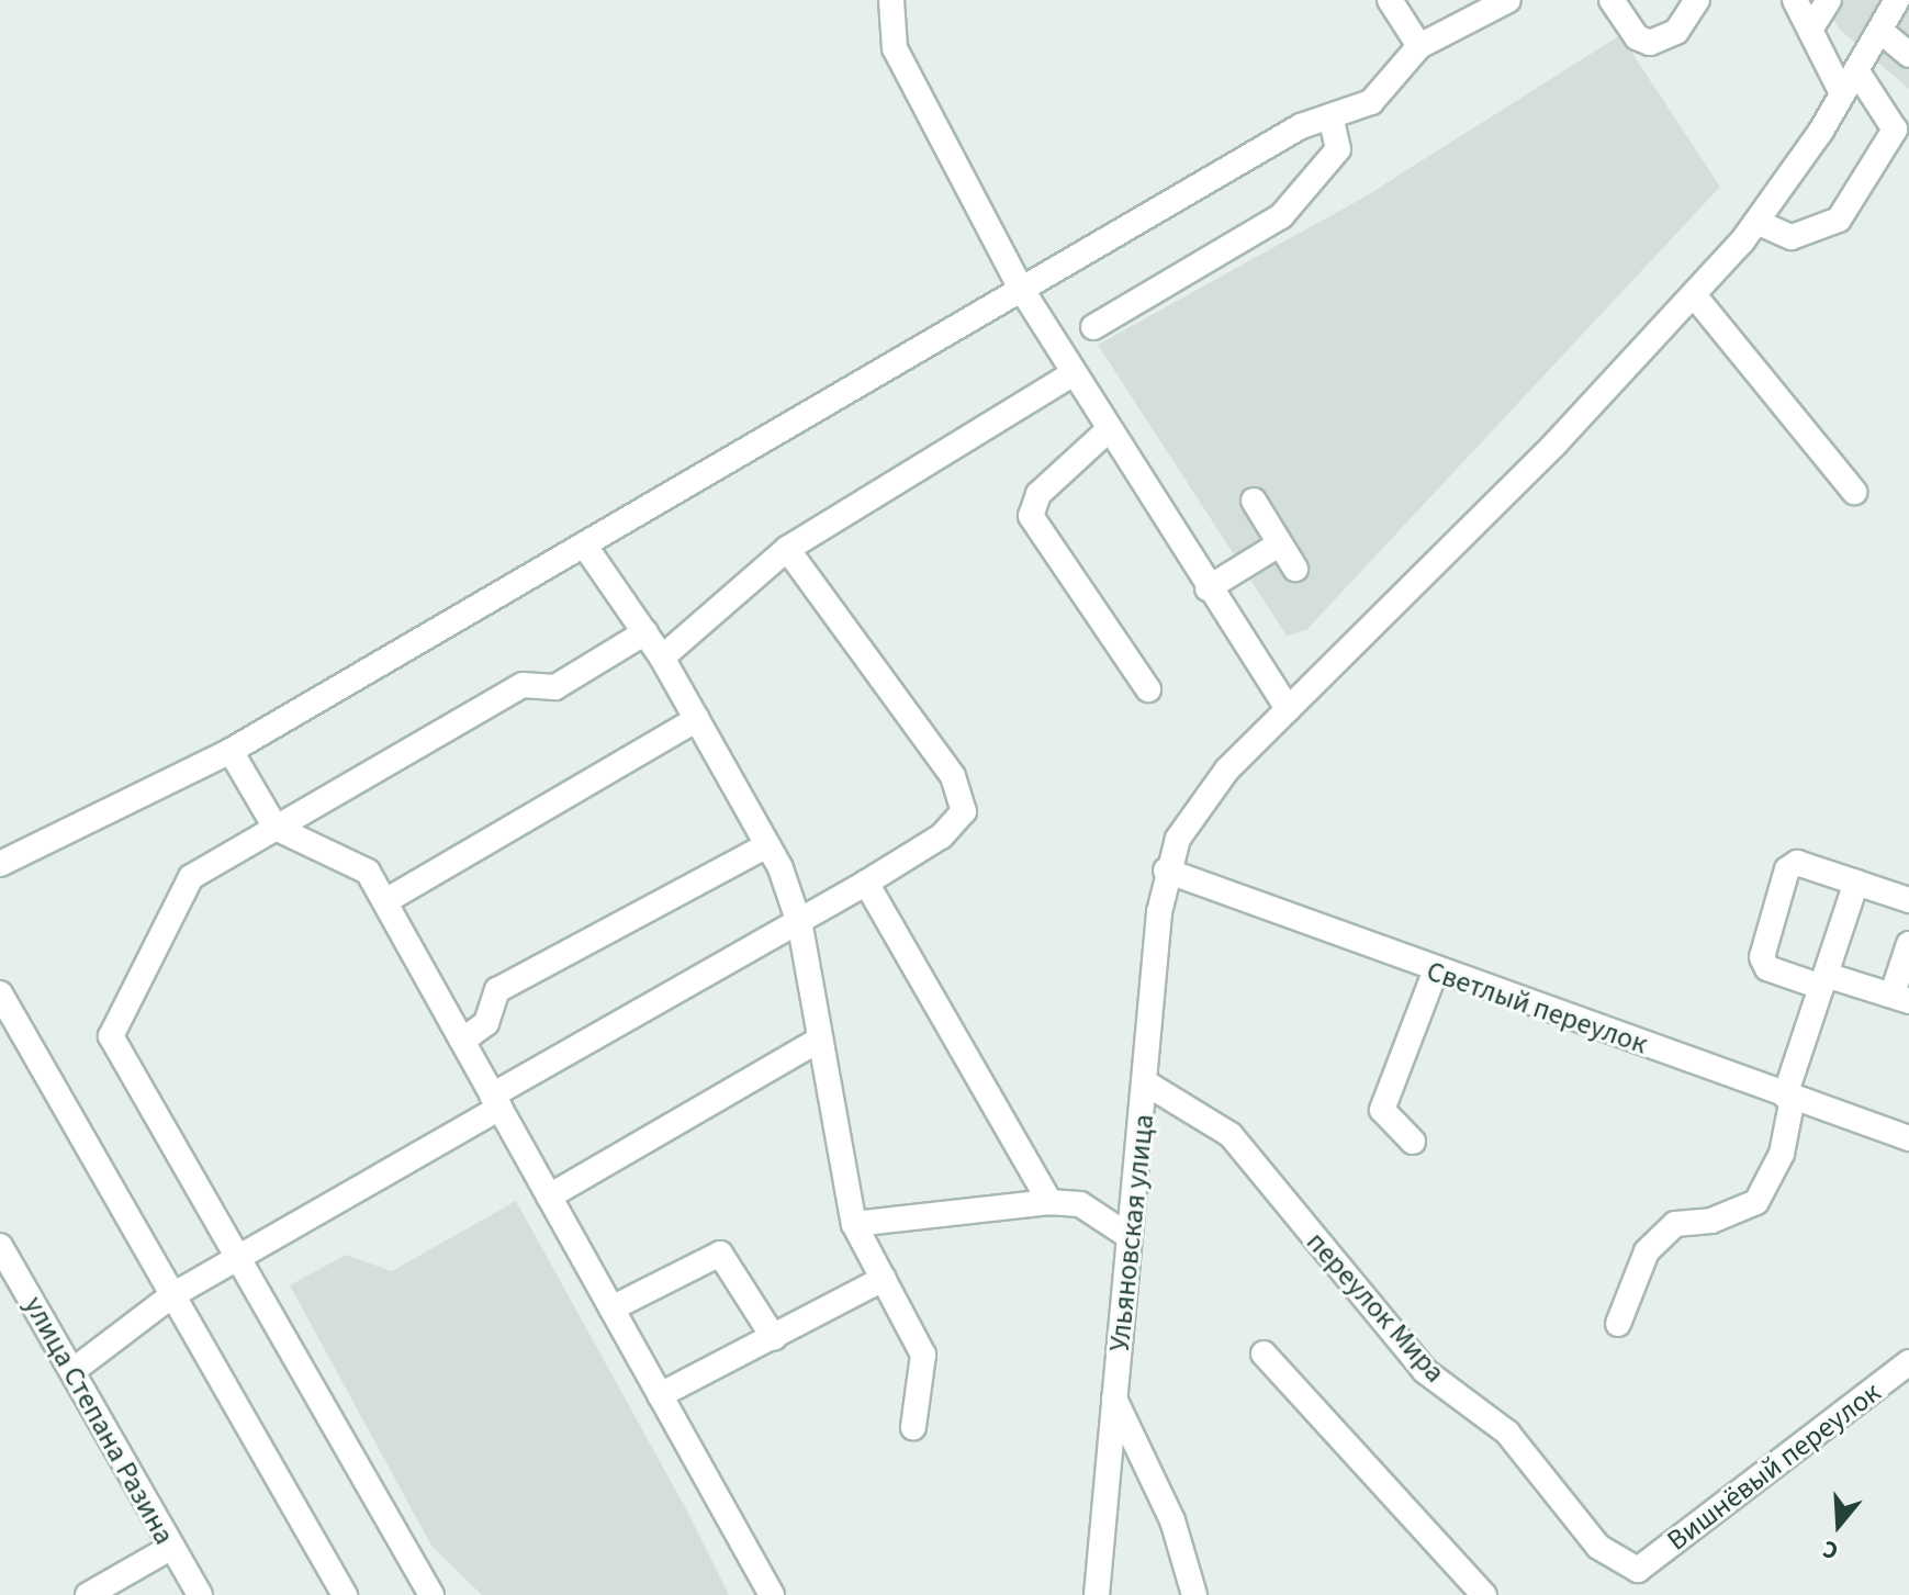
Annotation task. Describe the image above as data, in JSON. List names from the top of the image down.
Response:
{
  "streets": {
    "street": [
      "Светлый переулок",
      "Ульяновская улица",
      "переулок Мира",
      "улица Степана Разина",
      "Вишнёвый переулок"
    ]
  },
  "crossings": [
    ["Светлый переулок", "Ульяновская улица"],
    ["Ульяновская улица", "переулок Мира"],
    ["переулок Мира", "Вишнёвый переулок"]
  ],
  "north": "bottom"
}
